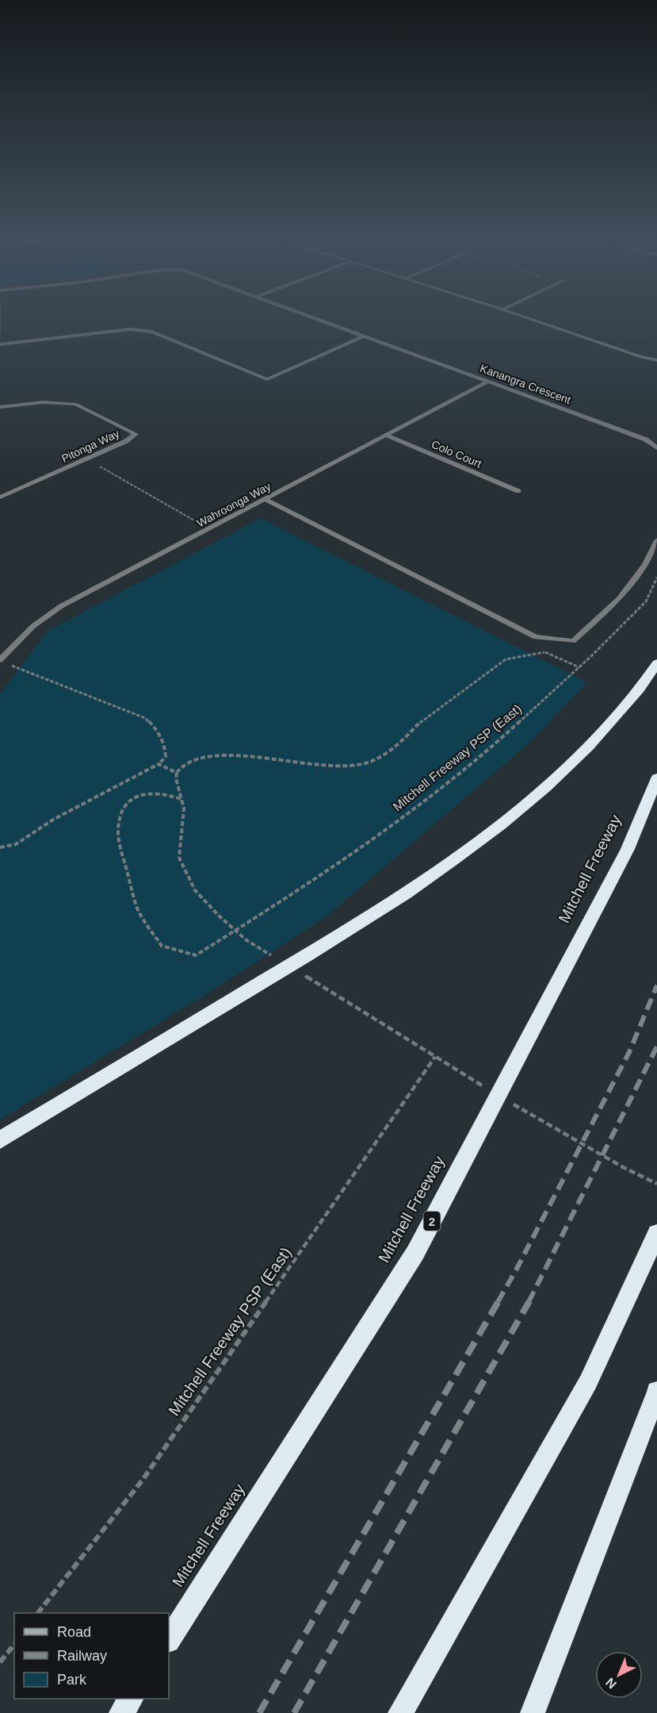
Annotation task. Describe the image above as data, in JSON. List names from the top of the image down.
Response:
{
  "streets": {
    "highway": ["Mitchell Freeway", "2"],
    "street": [
      "Kanangra Crescent",
      "Pitonga Way",
      "Colo Court",
      "Wahroonga Way"
    ],
    "path": ["Mitchell Freeway PSP (East)"]
  },
  "crossings": [
    ["Kanangra Crescent", "Wahroonga Way"],
    ["Colo Court", "Wahroonga Way"]
  ],
  "legend": ["Road", "Railway", "Park"],
  "north": "bottom left"
}
